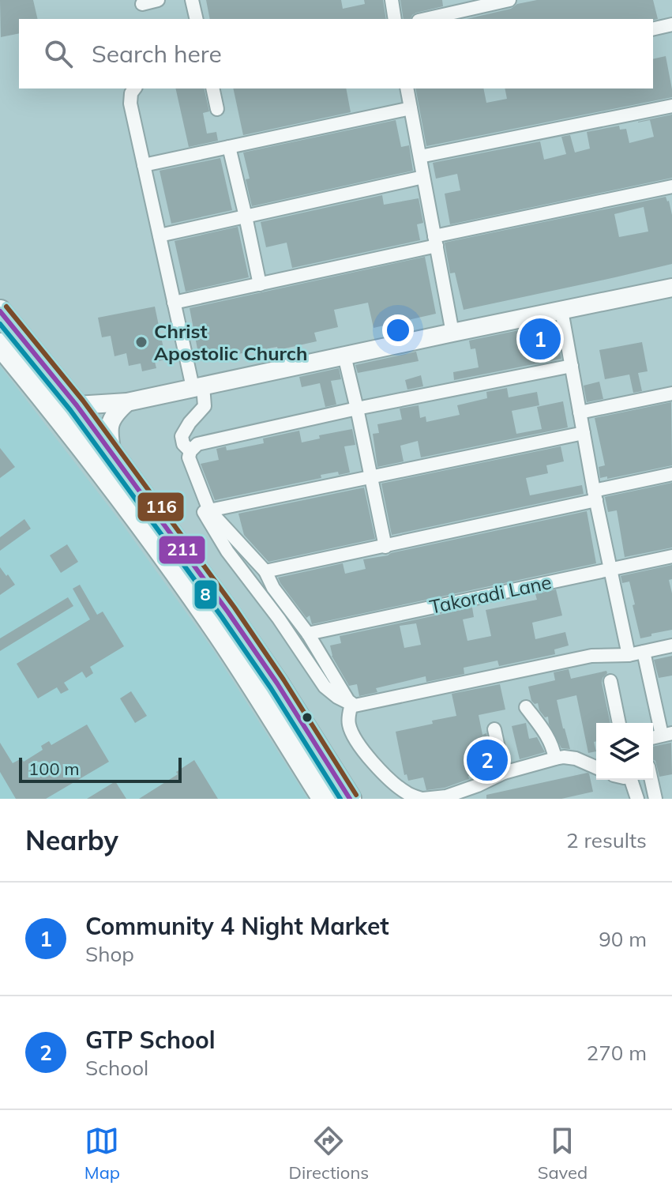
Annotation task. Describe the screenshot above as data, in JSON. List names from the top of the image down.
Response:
{
  "streets": {
    "street": ["Takoradi Lane"]
  },
  "places": ["Christ Apostolic Church"],
  "lines": ["transit line 116", "transit line 211", "transit line 8"],
  "scale_bar": "100 m",
  "page": {
    "search": "Search here",
    "pins": ["1", "2"],
    "scale": "100 m",
    "heading": ["Nearby", "2 results"],
    "list": [
      {
        "mark": "1",
        "name": "Community 4 Night Market",
        "note": "Shop",
        "value": "90 m"
      },
      {
        "mark": "2",
        "name": "GTP School",
        "note": "School",
        "value": "270 m"
      }
    ],
    "nav": ["Map", "Directions", "Saved"]
  }
}
